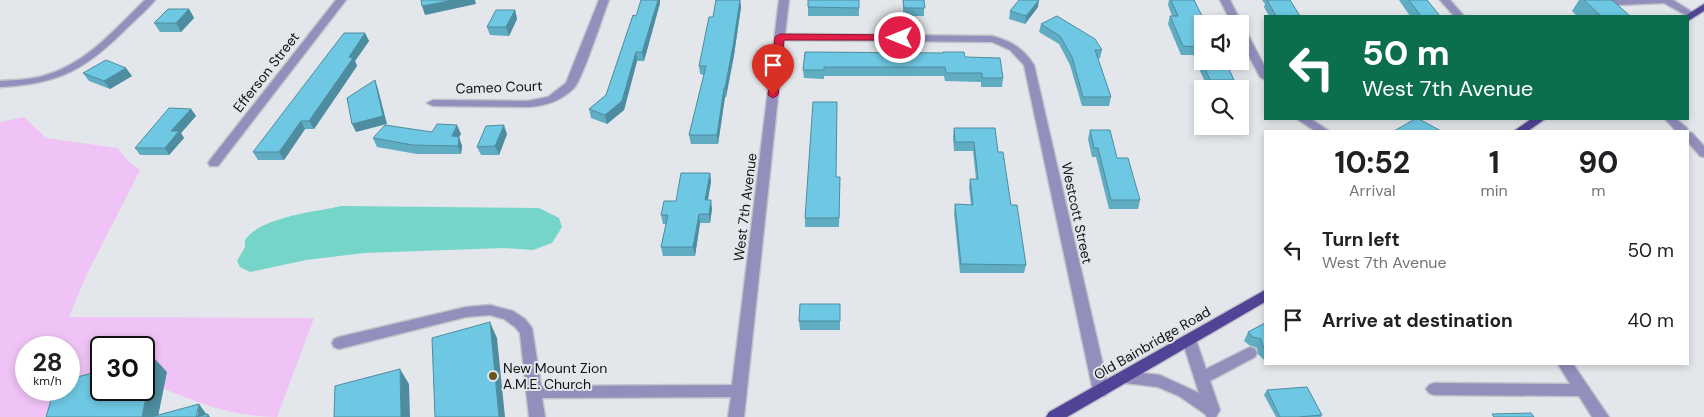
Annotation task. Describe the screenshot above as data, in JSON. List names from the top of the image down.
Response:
{
  "streets": {
    "main road": ["Old Bainbridge Road"],
    "street": [
      "Efferson Street",
      "Cameo Court",
      "West 7th Avenue",
      "Westcott Street"
    ]
  },
  "crossings": [
    ["West 7th Avenue", "Westcott Street"],
    ["Westcott Street", "Old Bainbridge Road"]
  ],
  "places": ["New Mount Zion A.M.E. Church"],
  "page": {
    "turn": ["50 m", "West 7th Avenue"],
    "eta": [
      "10:52",
      "Arrival",
      "1",
      "min",
      "90",
      "m"
    ],
    "list": [
      {
        "name": "Turn left",
        "note": "West 7th Avenue",
        "value": "50 m"
      },
      {
        "name": "Arrive at destination",
        "value": "40 m"
      }
    ],
    "speed": "28 km/h",
    "limit": "30"
  }
}
